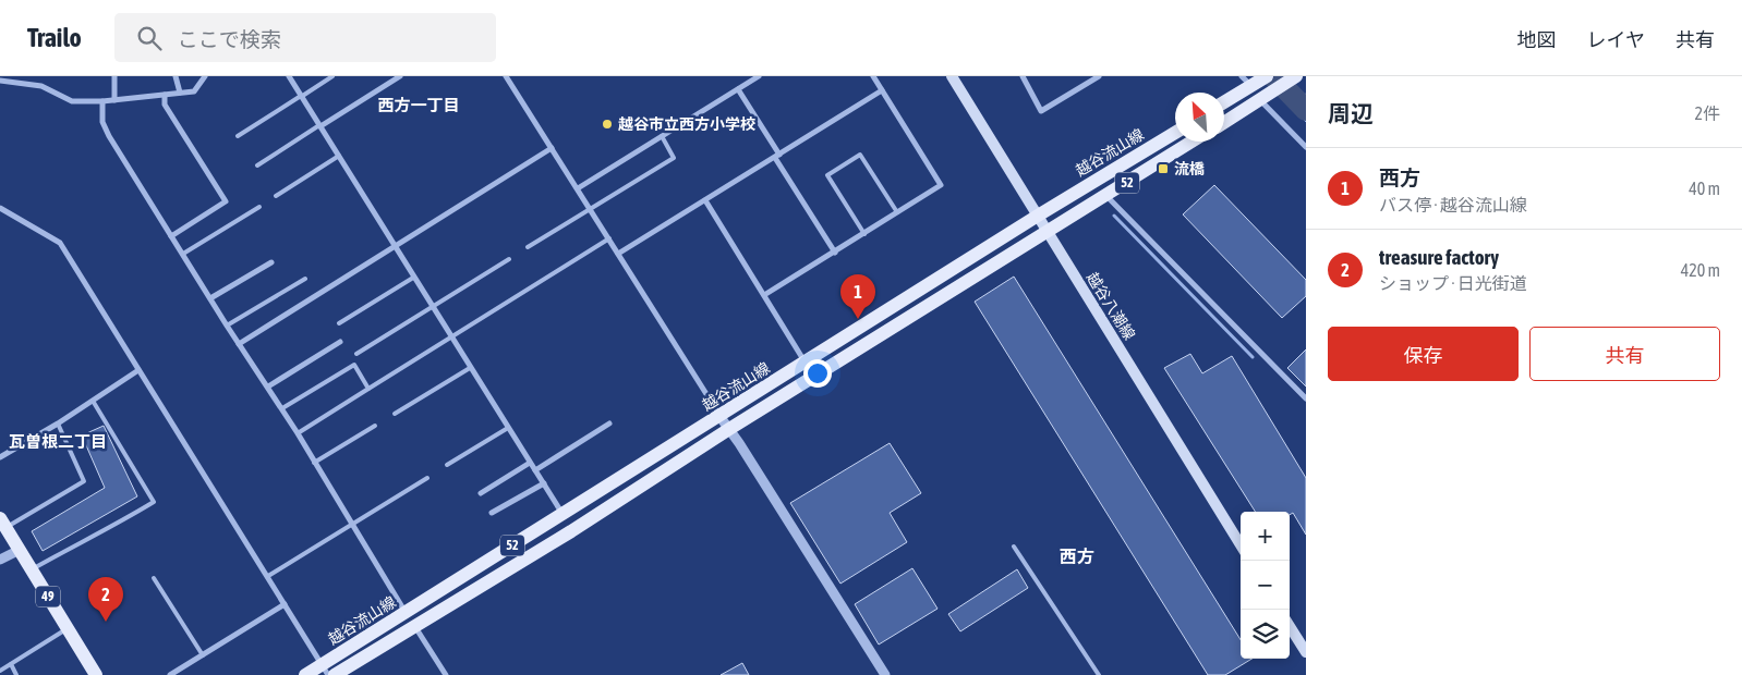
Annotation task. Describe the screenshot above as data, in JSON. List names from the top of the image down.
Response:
{
  "streets": {
    "main road": [
      "越谷流山線",
      "52",
      "越谷八潮線",
      "49"
    ]
  },
  "crossings": [
    ["越谷流山線", "越谷八潮線"],
    ["52", "越谷八潮線"]
  ],
  "districts": ["西方一丁目", "瓦曽根二丁目", "西方"],
  "places": {
    "other": ["越谷市立西方小学校"],
    "transit": ["流橋"]
  },
  "north": "top left",
  "page": {
    "header": "Trailo",
    "search": "ここで検索",
    "nav": ["地図", "レイヤ", "共有"],
    "heading": ["周辺", "2件"],
    "list": [
      {
        "mark": "1",
        "name": "西方",
        "note": "バス停 · 越谷流山線",
        "value": "40 m"
      },
      {
        "mark": "2",
        "name": "treasure factory",
        "note": "ショップ · 日光街道",
        "value": "420 m"
      }
    ],
    "pins": ["1", "2"],
    "buttons": ["保存", "共有"],
    "map_buttons": ["+", "−"]
  }
}
